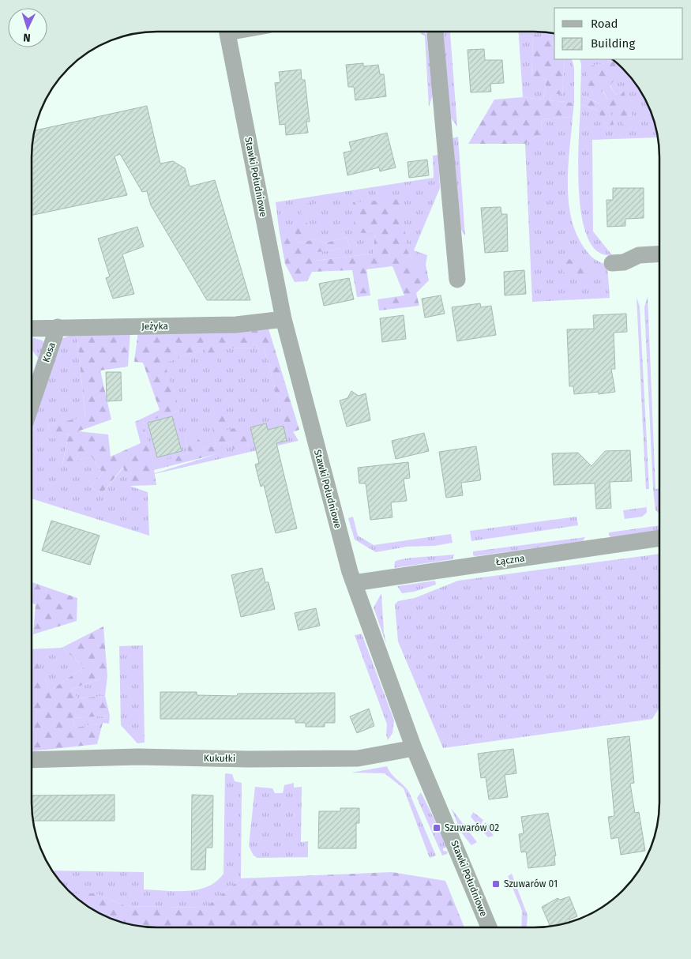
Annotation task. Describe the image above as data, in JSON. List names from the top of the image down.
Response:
{
  "streets": {
    "street": [
      "Stawki Południowe",
      "Jeżyka",
      "Kosa",
      "Łączna",
      "Kukułki"
    ]
  },
  "crossings": [
    ["Stawki Południowe", "Jeżyka"],
    ["Stawki Południowe", "Łączna"],
    ["Stawki Południowe", "Kukułki"],
    ["Jeżyka", "Kosa"]
  ],
  "places": {
    "transit": ["Szuwarów 02", "Szuwarów 01"]
  },
  "legend": ["Road", "Building"],
  "north": "bottom"
}
